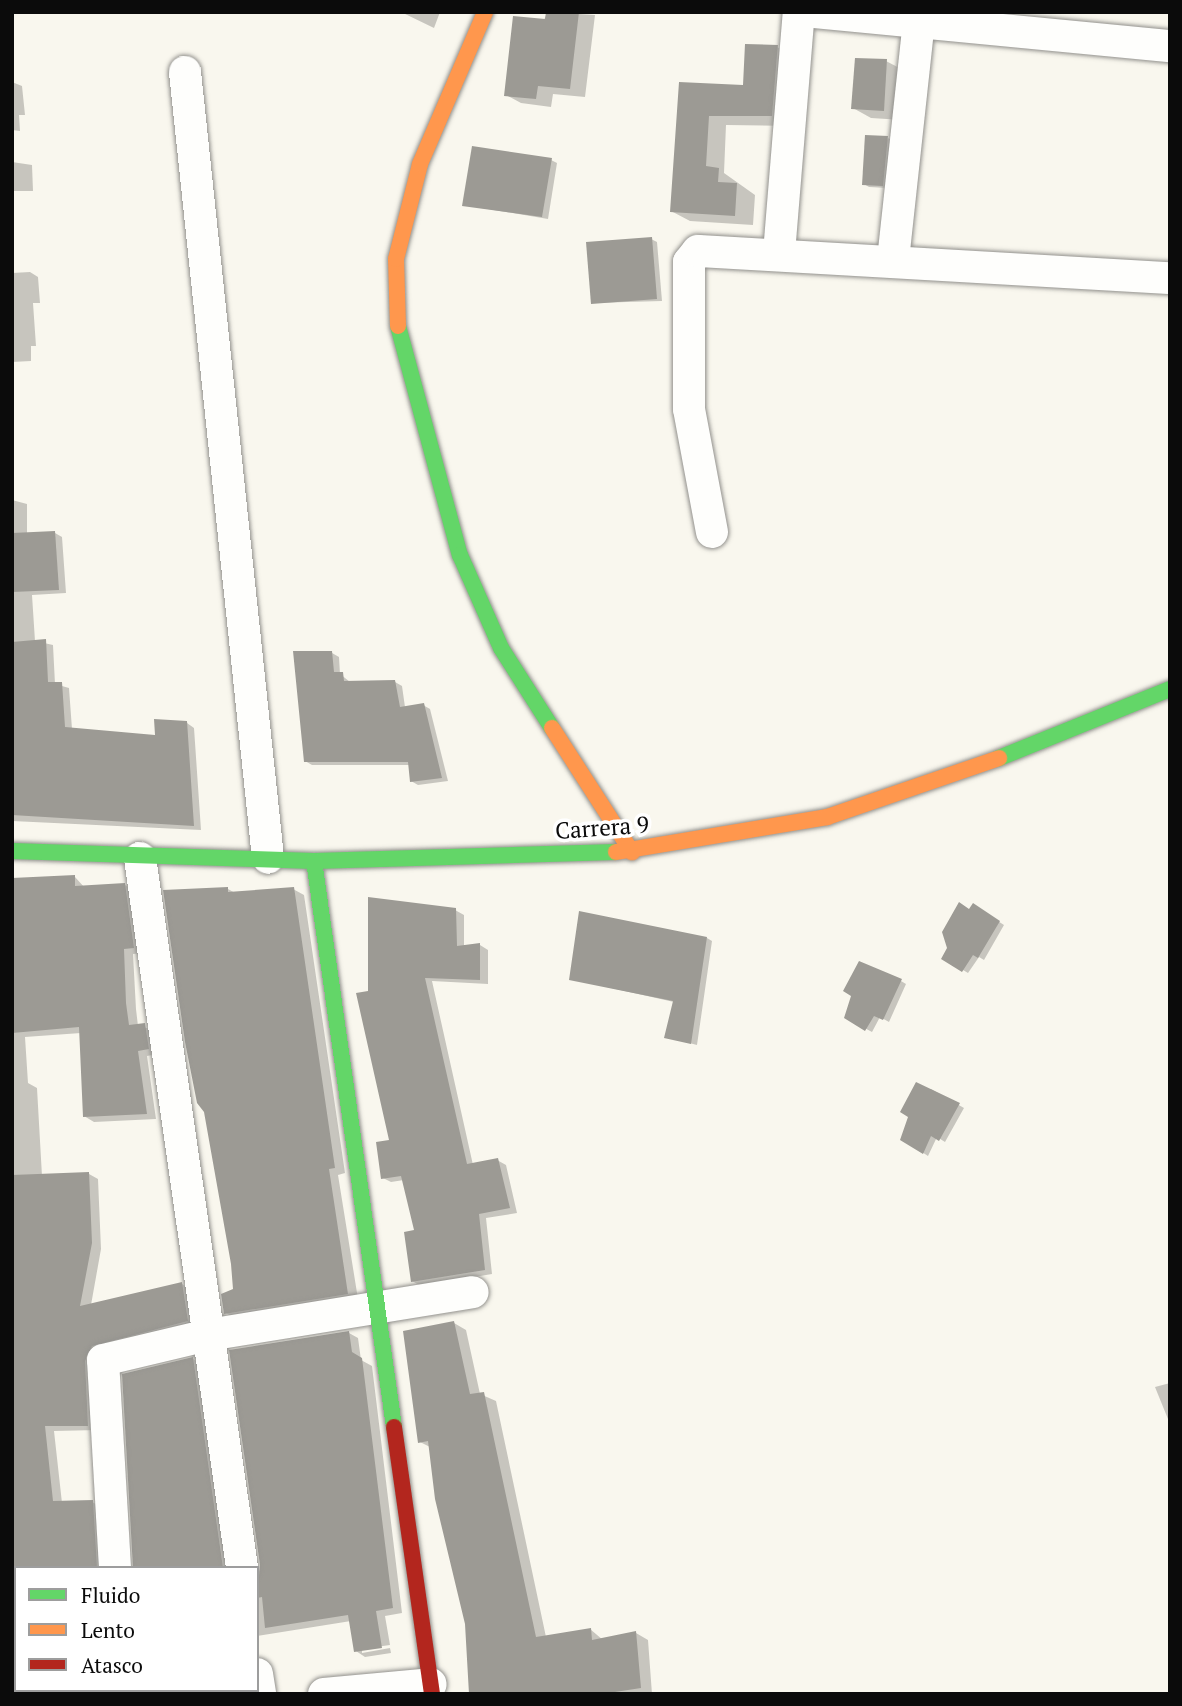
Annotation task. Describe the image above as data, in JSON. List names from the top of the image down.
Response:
{
  "streets": {
    "street": ["Carrera 9"]
  },
  "legend": ["Fluido", "Lento", "Atasco"]
}
